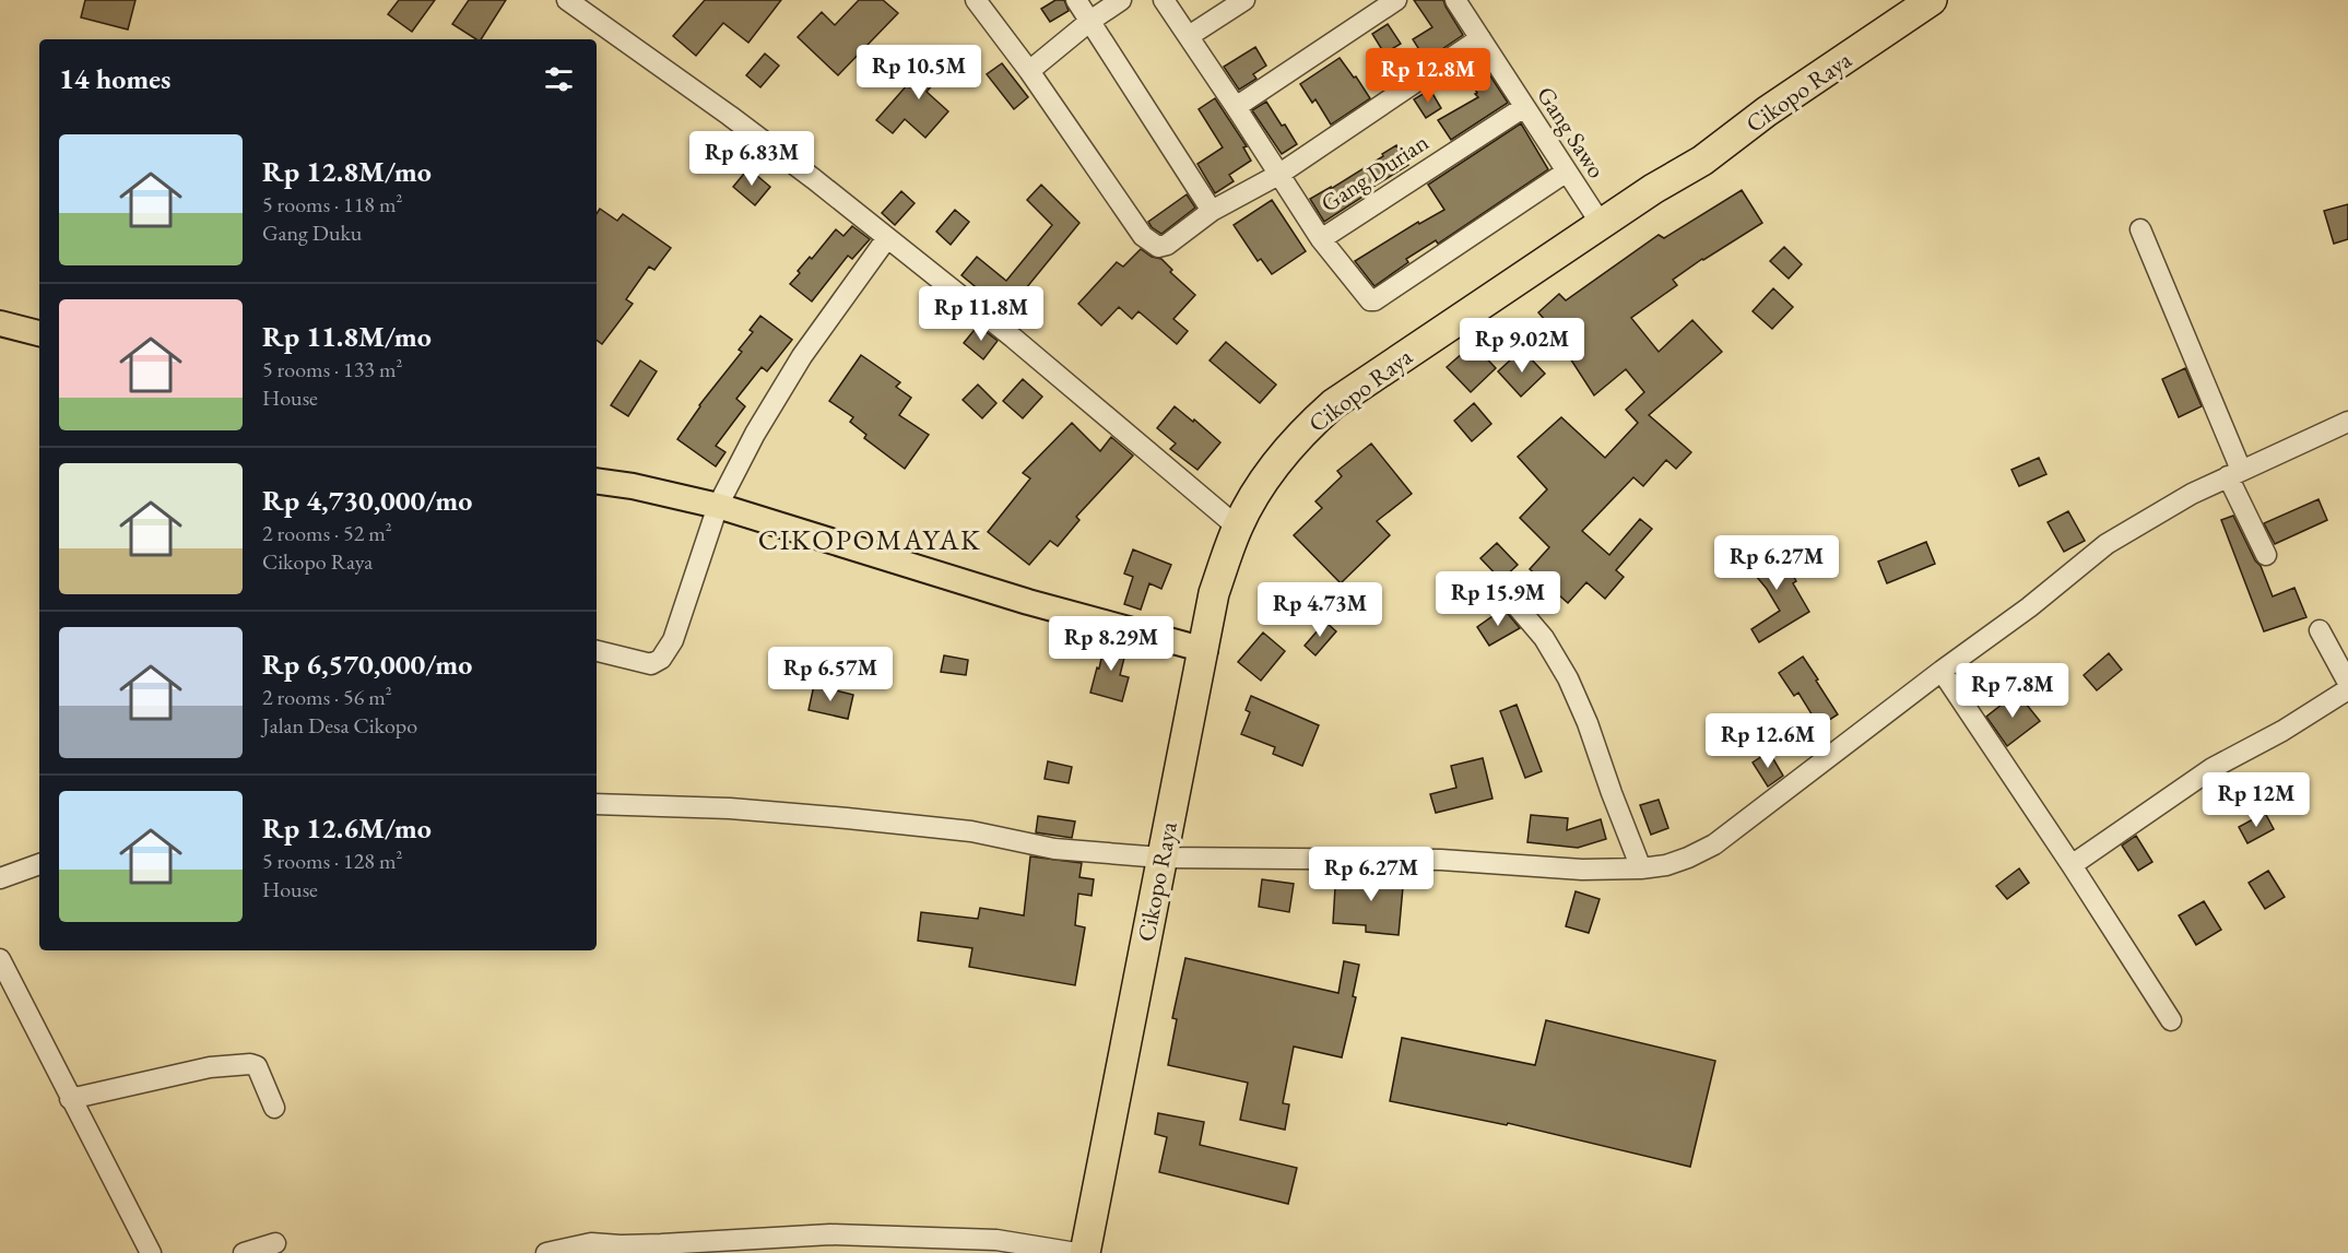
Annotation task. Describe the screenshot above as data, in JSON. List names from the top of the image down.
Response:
{
  "streets": {
    "highway": ["Cikopo Raya"],
    "street": ["Gang Sawo", "Gang Durian"]
  },
  "crossings": [
    ["Cikopo Raya", "Gang Sawo"],
    ["Gang Sawo", "Gang Durian"]
  ],
  "districts": ["CIKOPOMAYAK"],
  "page": {
    "heading": "14 homes",
    "price": [
      "Rp 10.5M",
      "Rp 12.8M",
      "Rp 6.83M",
      "Rp 11.8M",
      "Rp 9.02M",
      "Rp 6.27M",
      "Rp 15.9M",
      "Rp 4.73M",
      "Rp 8.29M",
      "Rp 6.57M",
      "Rp 7.8M",
      "Rp 12.6M",
      "Rp 12M",
      "Rp 6.27M"
    ],
    "list": [
      {
        "name": "Rp 12.8M/mo",
        "note": "5 rooms · 118 m² · Gang Duku"
      },
      {
        "name": "Rp 11.8M/mo",
        "note": "5 rooms · 133 m² · House"
      },
      {
        "name": "Rp 4,730,000/mo",
        "note": "2 rooms · 52 m² · Cikopo Raya"
      },
      {
        "name": "Rp 6,570,000/mo",
        "note": "2 rooms · 56 m² · Jalan Desa Cikopo"
      },
      {
        "name": "Rp 12.6M/mo",
        "note": "5 rooms · 128 m² · House"
      }
    ]
  }
}
